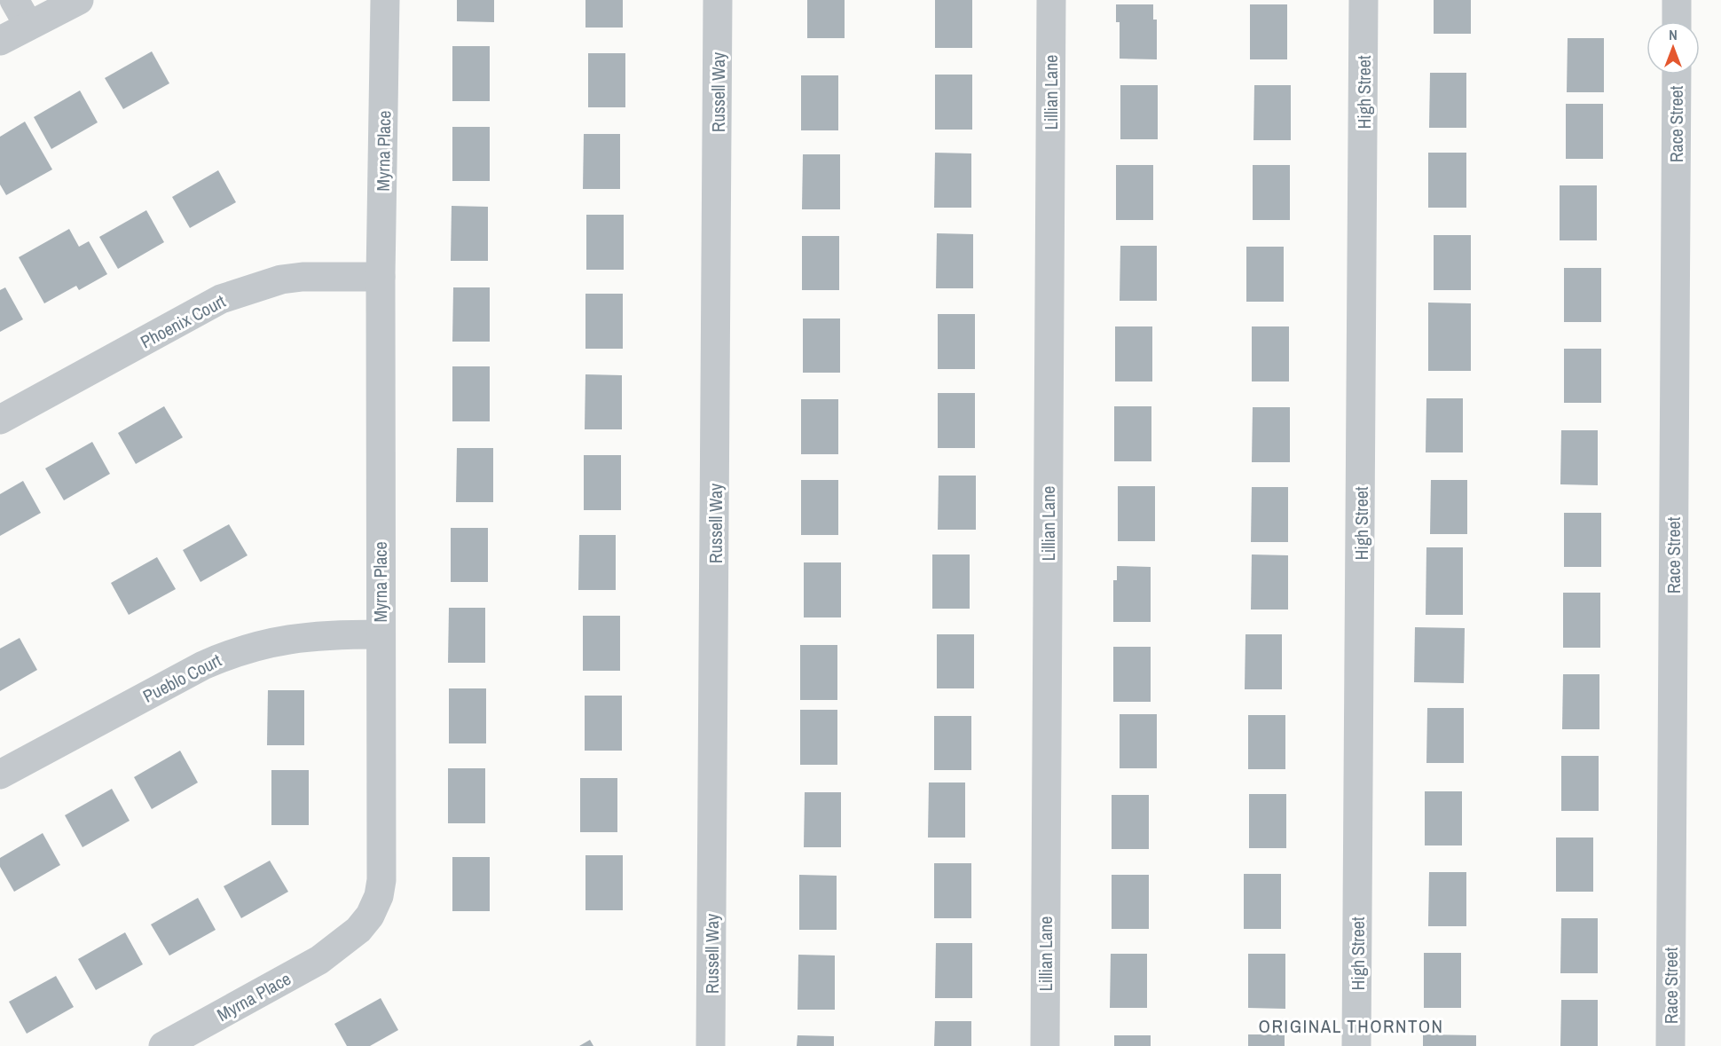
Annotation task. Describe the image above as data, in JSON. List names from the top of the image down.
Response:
{
  "streets": {
    "street": [
      "Russell Way",
      "Lillian Lane",
      "High Street",
      "Race Street",
      "Myrna Place",
      "Phoenix Court",
      "Pueblo Court"
    ]
  },
  "crossings": [
    ["Myrna Place", "Phoenix Court"],
    ["Myrna Place", "Pueblo Court"]
  ],
  "districts": ["ORIGINAL THORNTON"],
  "north": "top"
}
